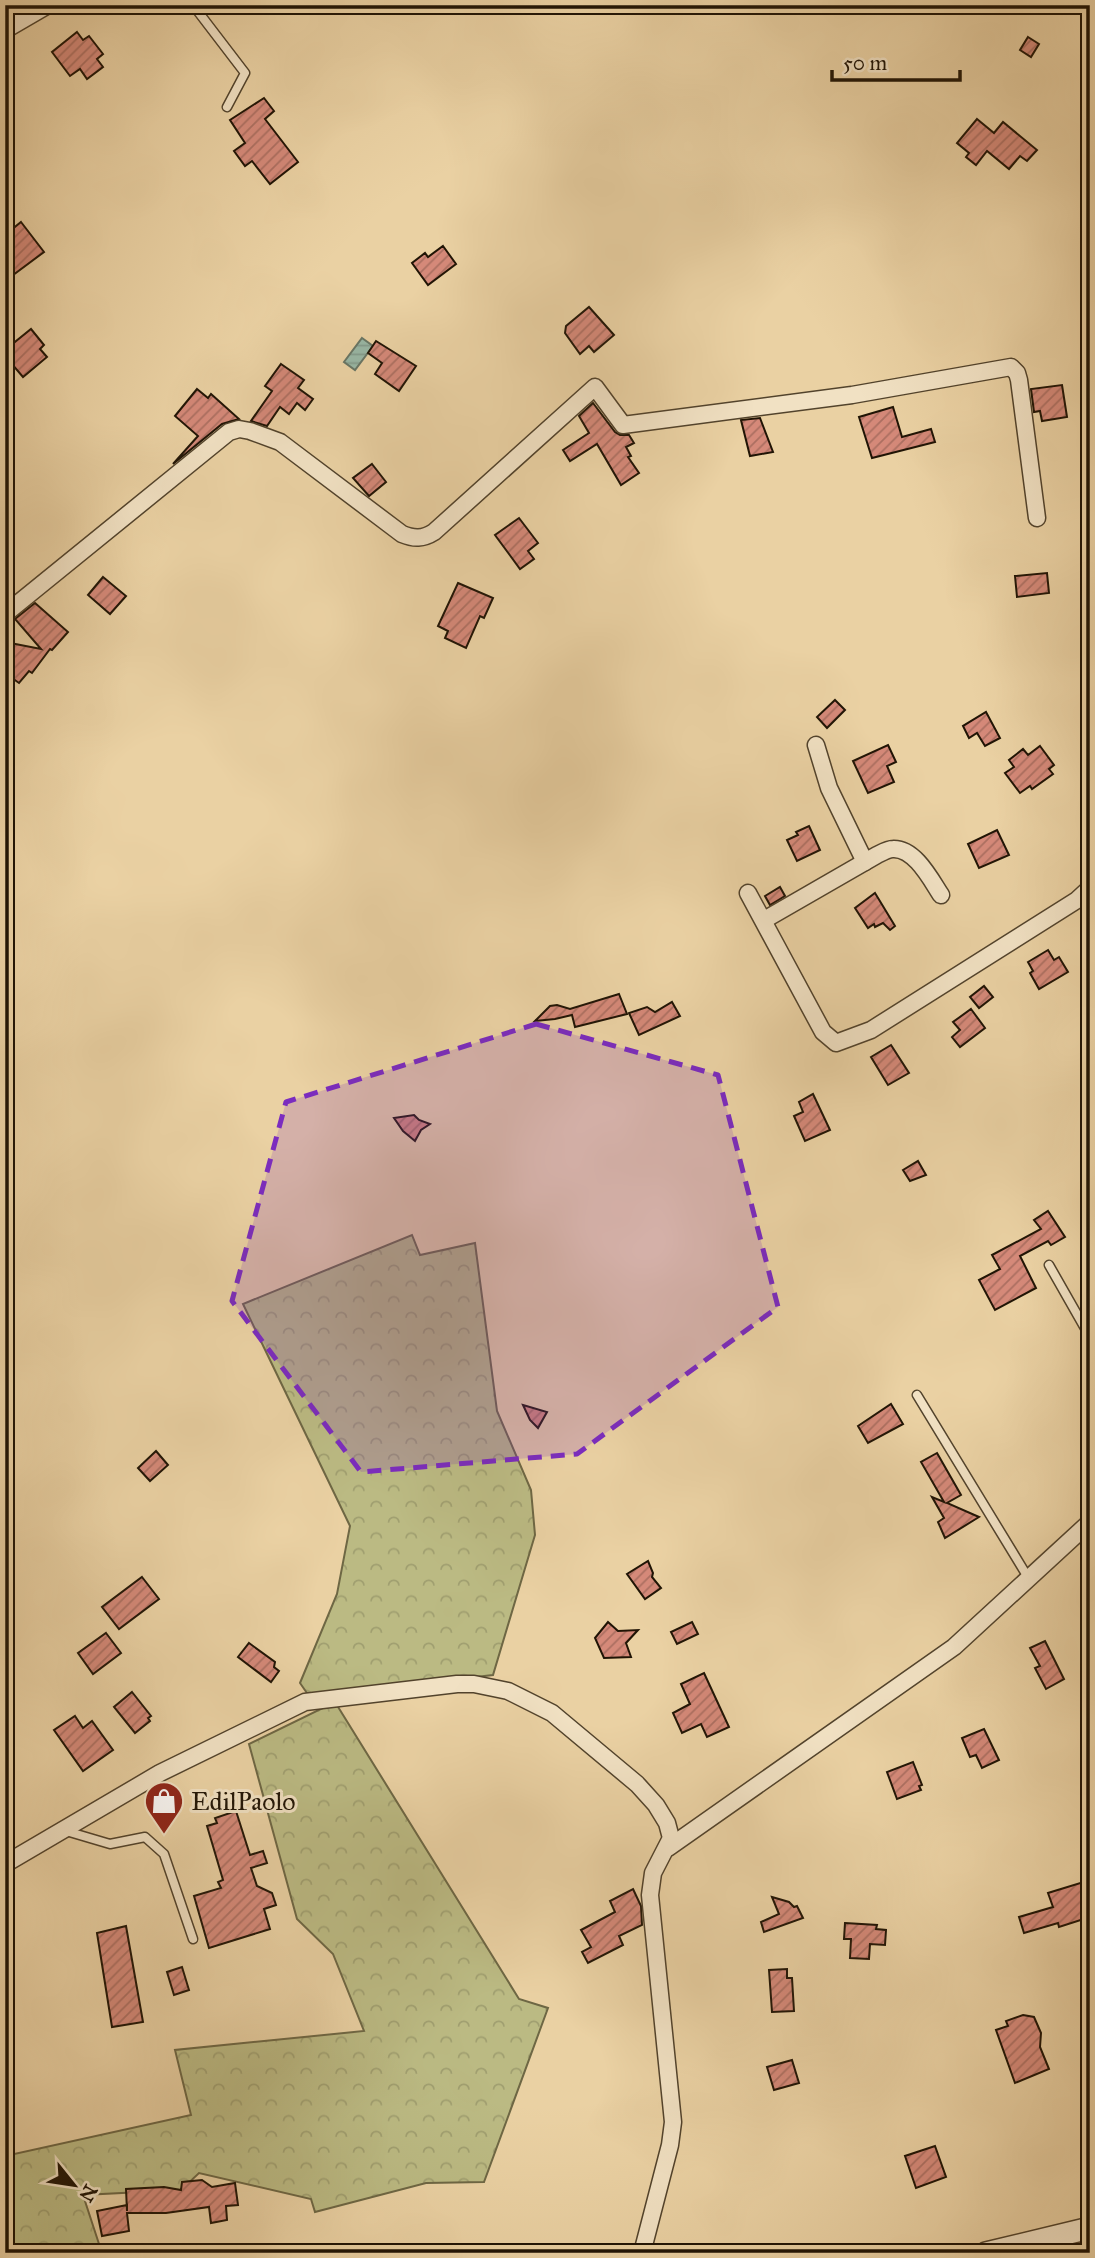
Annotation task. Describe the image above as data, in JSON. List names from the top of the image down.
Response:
{
  "places": {
    "shop": ["EdilPaolo"]
  },
  "scale_bar": "50 m",
  "north": "bottom right"
}
